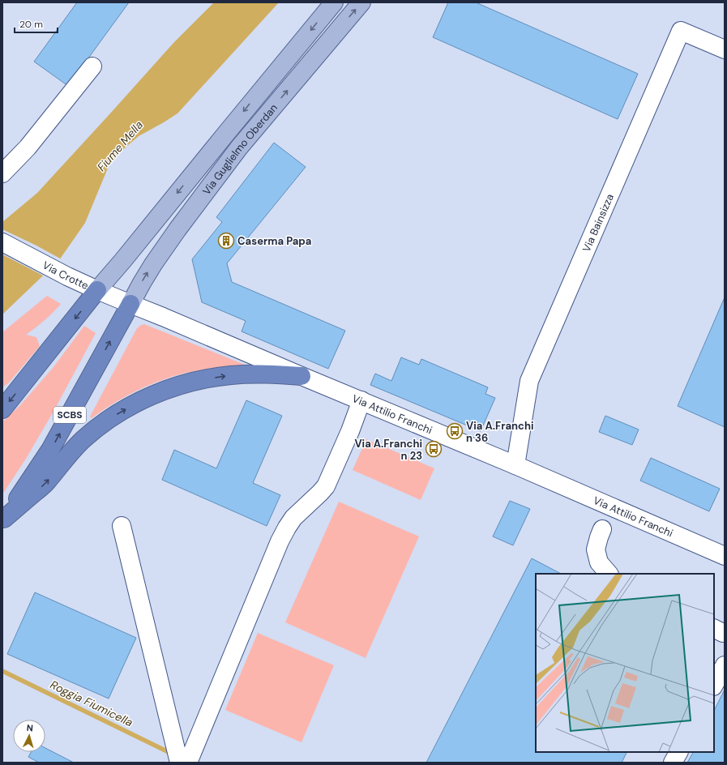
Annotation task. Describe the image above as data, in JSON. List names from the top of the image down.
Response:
{
  "streets": {
    "highway": ["SCBS"],
    "main road": ["Via Guglielmo Oberdan"],
    "street": ["Via Bainsizza", "Via Crotte", "Via Attilio Franchi"]
  },
  "crossings": [
    ["Via Guglielmo Oberdan", "Via Crotte"],
    ["Via Guglielmo Oberdan", "Via Attilio Franchi"],
    ["Via Guglielmo Oberdan", "SCBS"],
    ["Via Bainsizza", "Via Attilio Franchi"],
    ["Via Crotte", "Via Attilio Franchi"],
    ["Via Crotte", "SCBS"],
    ["Via Attilio Franchi", "SCBS"]
  ],
  "water": ["Fiume Mella", "Roggia Fiumicella"],
  "places": {
    "building": ["Caserma Papa"],
    "bus stop": ["Via A.Franchi n 36", "Via A.Franchi n 23"]
  },
  "scale_bar": "20 m",
  "north": "top"
}
